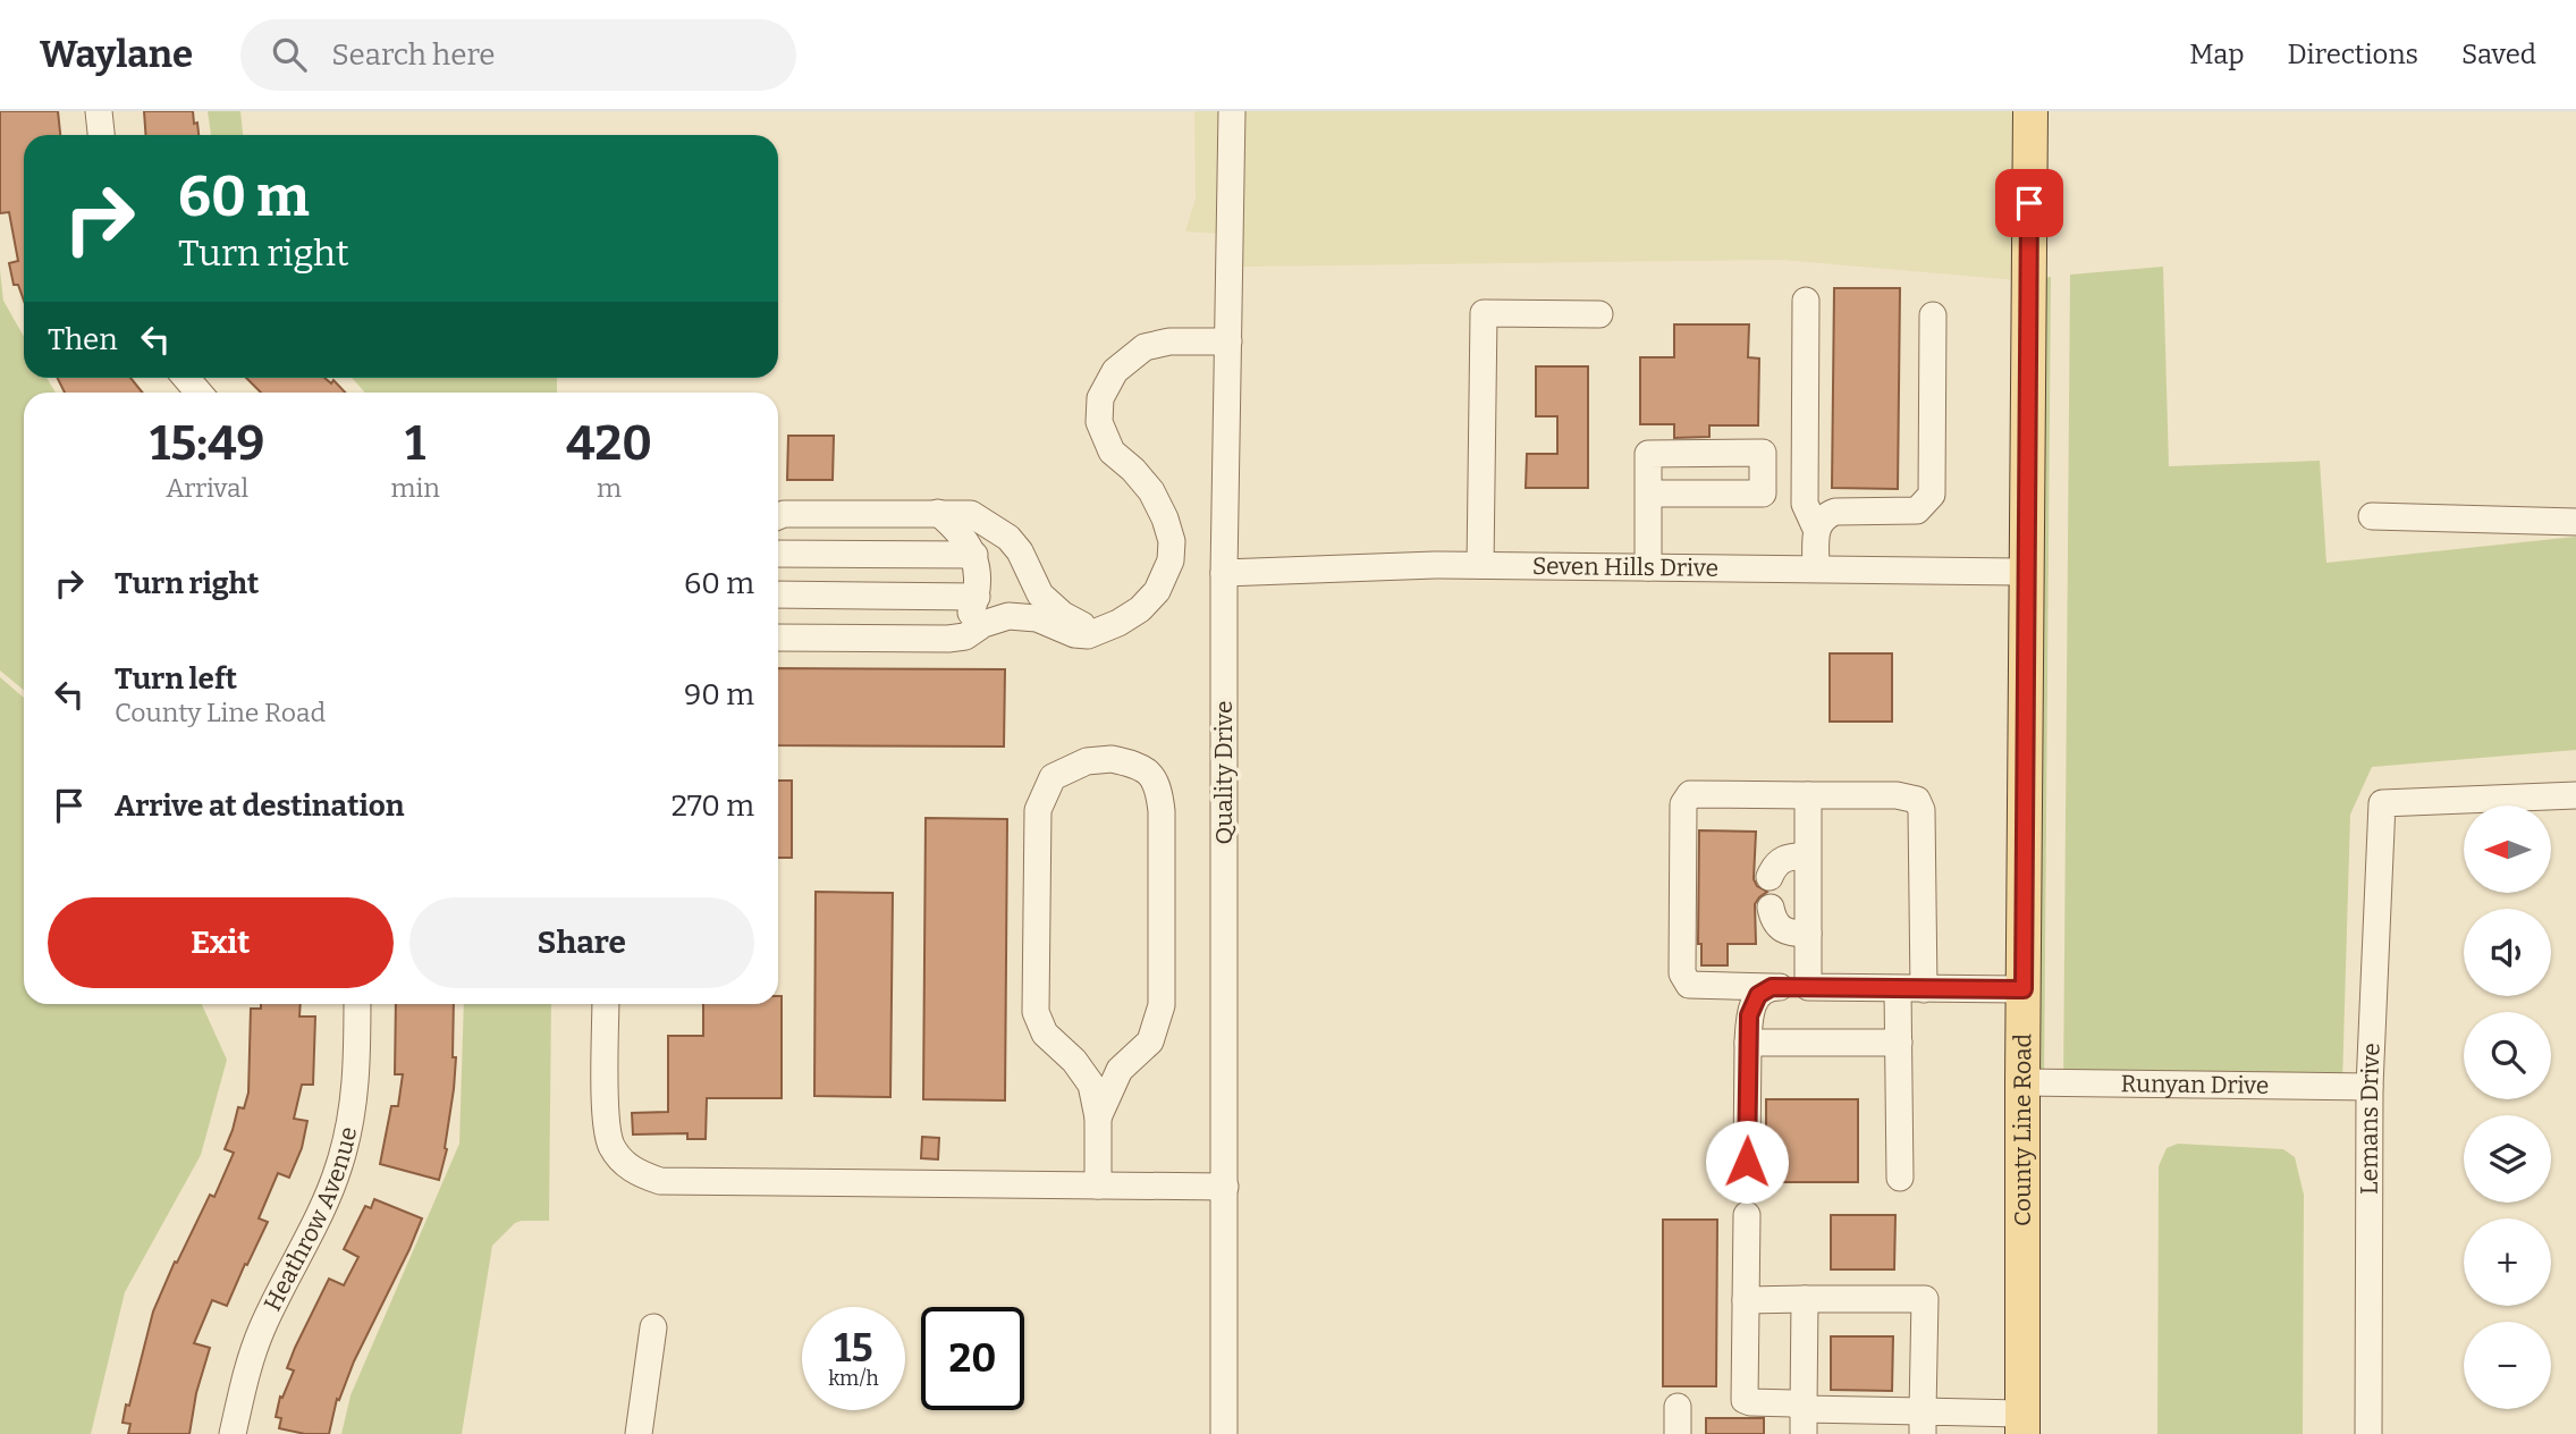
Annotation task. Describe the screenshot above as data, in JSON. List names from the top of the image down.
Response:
{
  "streets": {
    "main road": ["County Line Road"],
    "street": [
      "Seven Hills Drive",
      "Quality Drive",
      "Runyan Drive",
      "Lemans Drive",
      "Heathrow Avenue"
    ]
  },
  "crossings": [
    ["Seven Hills Drive", "Quality Drive"],
    ["Seven Hills Drive", "County Line Road"],
    ["Runyan Drive", "Lemans Drive"],
    ["Runyan Drive", "County Line Road"]
  ],
  "north": "left",
  "page": {
    "header": "Waylane",
    "search": "Search here",
    "nav": ["Map", "Directions", "Saved"],
    "turn": ["60 m", "Turn right"],
    "then": "Then",
    "eta": [
      "15:49",
      "Arrival",
      "1",
      "min",
      "420",
      "m"
    ],
    "list": [
      {
        "name": "Turn right",
        "value": "60 m"
      },
      {
        "name": "Turn left",
        "note": "County Line Road",
        "value": "90 m"
      },
      {
        "name": "Arrive at destination",
        "value": "270 m"
      }
    ],
    "map_buttons": ["+", "−"],
    "buttons": ["Exit", "Share"],
    "speed": "15 km/h",
    "limit": "20"
  }
}
